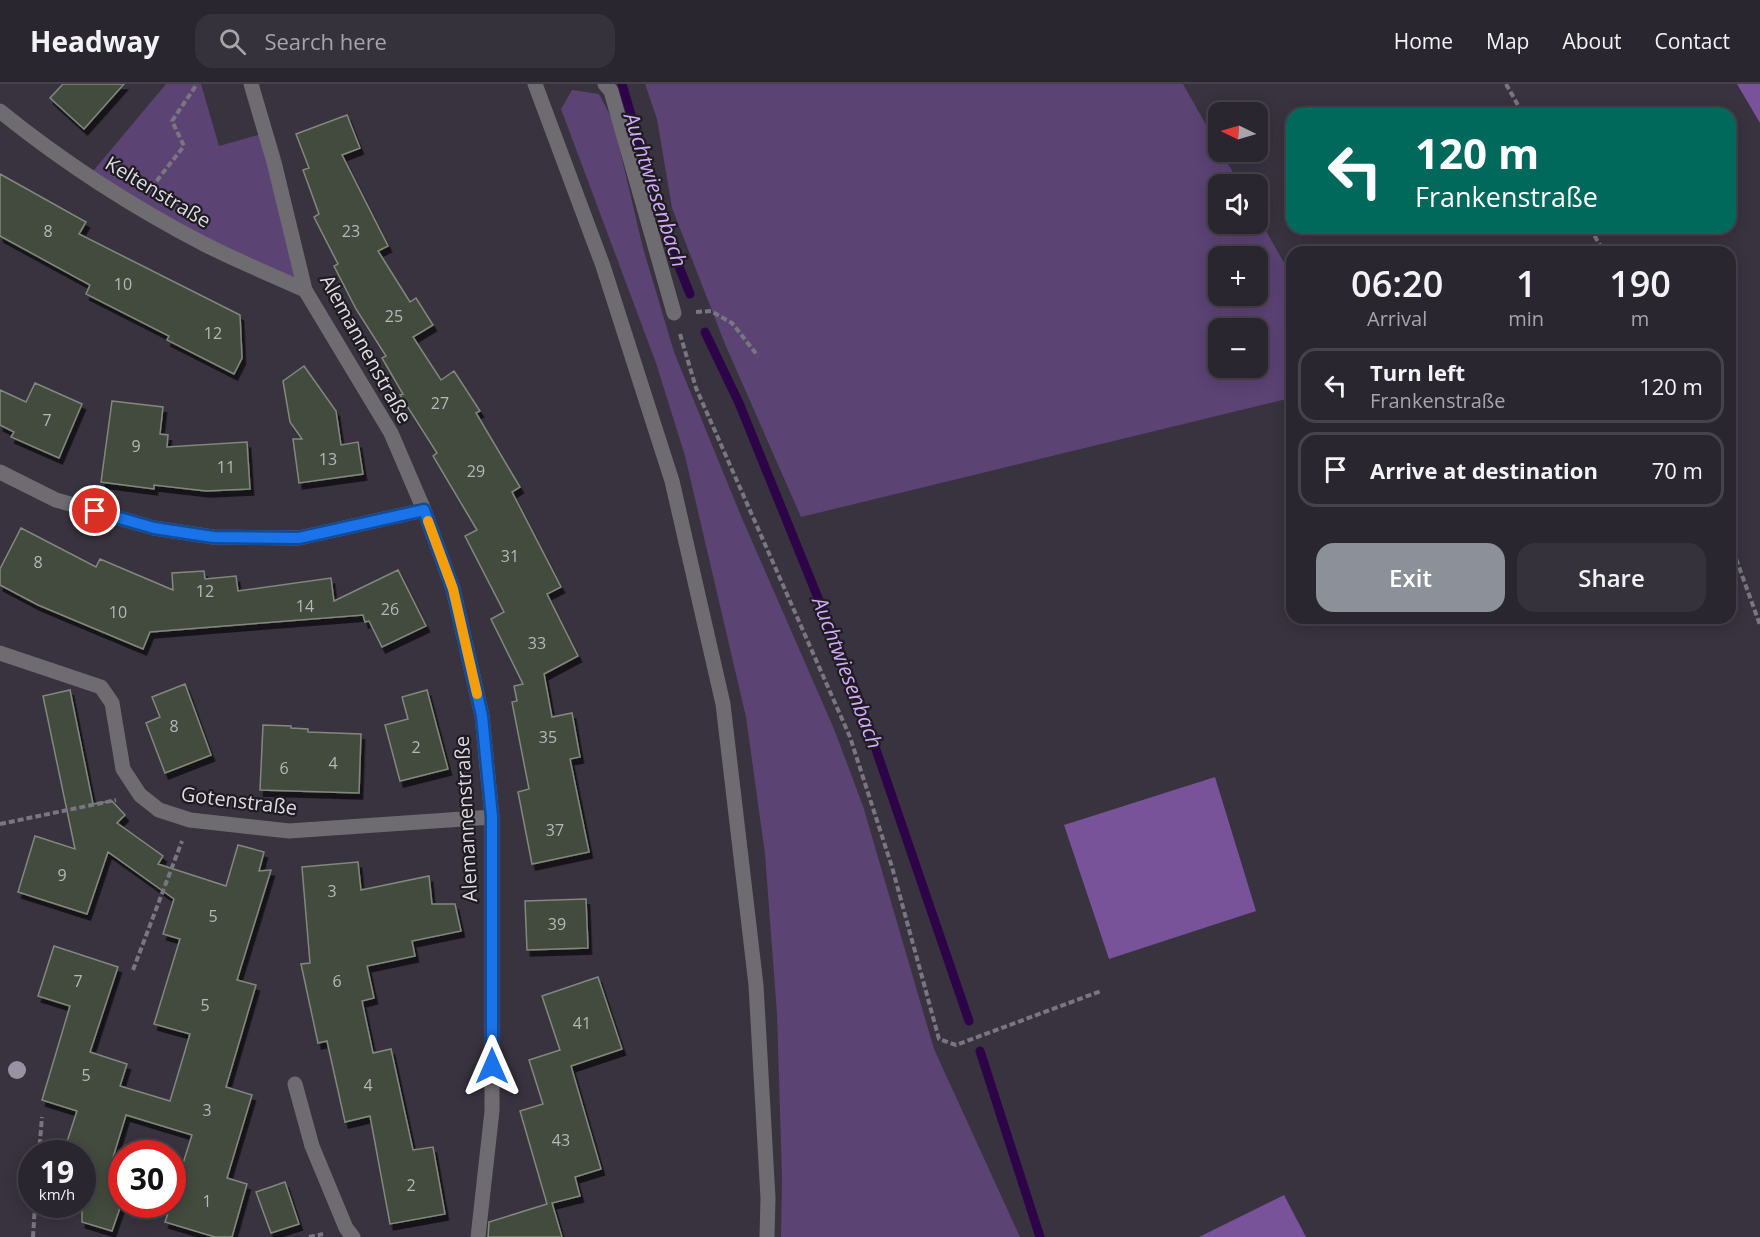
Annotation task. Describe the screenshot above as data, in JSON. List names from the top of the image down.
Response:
{
  "streets": {
    "street": ["Keltenstraße", "Alemannenstraße", "Gotenstraße"]
  },
  "crossings": [
    ["Keltenstraße", "Alemannenstraße"],
    ["Alemannenstraße", "Gotenstraße"]
  ],
  "water": ["Auchtwiesenbach"],
  "house_numbers": [
    "8",
    "23",
    "10",
    "25",
    "12",
    "27",
    "7",
    "9",
    "13",
    "11",
    "29",
    "31",
    "8",
    "12",
    "14",
    "26",
    "10",
    "33",
    "8",
    "35",
    "2",
    "4",
    "6",
    "37",
    "9",
    "3",
    "5",
    "39",
    "7",
    "6",
    "5",
    "41",
    "5",
    "4",
    "3",
    "43",
    "2",
    "1"
  ],
  "north": "left",
  "page": {
    "header": "Headway",
    "search": "Search here",
    "nav": [
      "Home",
      "Map",
      "About",
      "Contact"
    ],
    "map_buttons": ["+", "−"],
    "turn": ["120 m", "Frankenstraße"],
    "eta": [
      "06:20",
      "Arrival",
      "1",
      "min",
      "190",
      "m"
    ],
    "list": [
      {
        "name": "Turn left",
        "note": "Frankenstraße",
        "value": "120 m"
      },
      {
        "name": "Arrive at destination",
        "value": "70 m"
      }
    ],
    "buttons": ["Exit", "Share"],
    "speed": "19 km/h",
    "limit": "30"
  }
}
